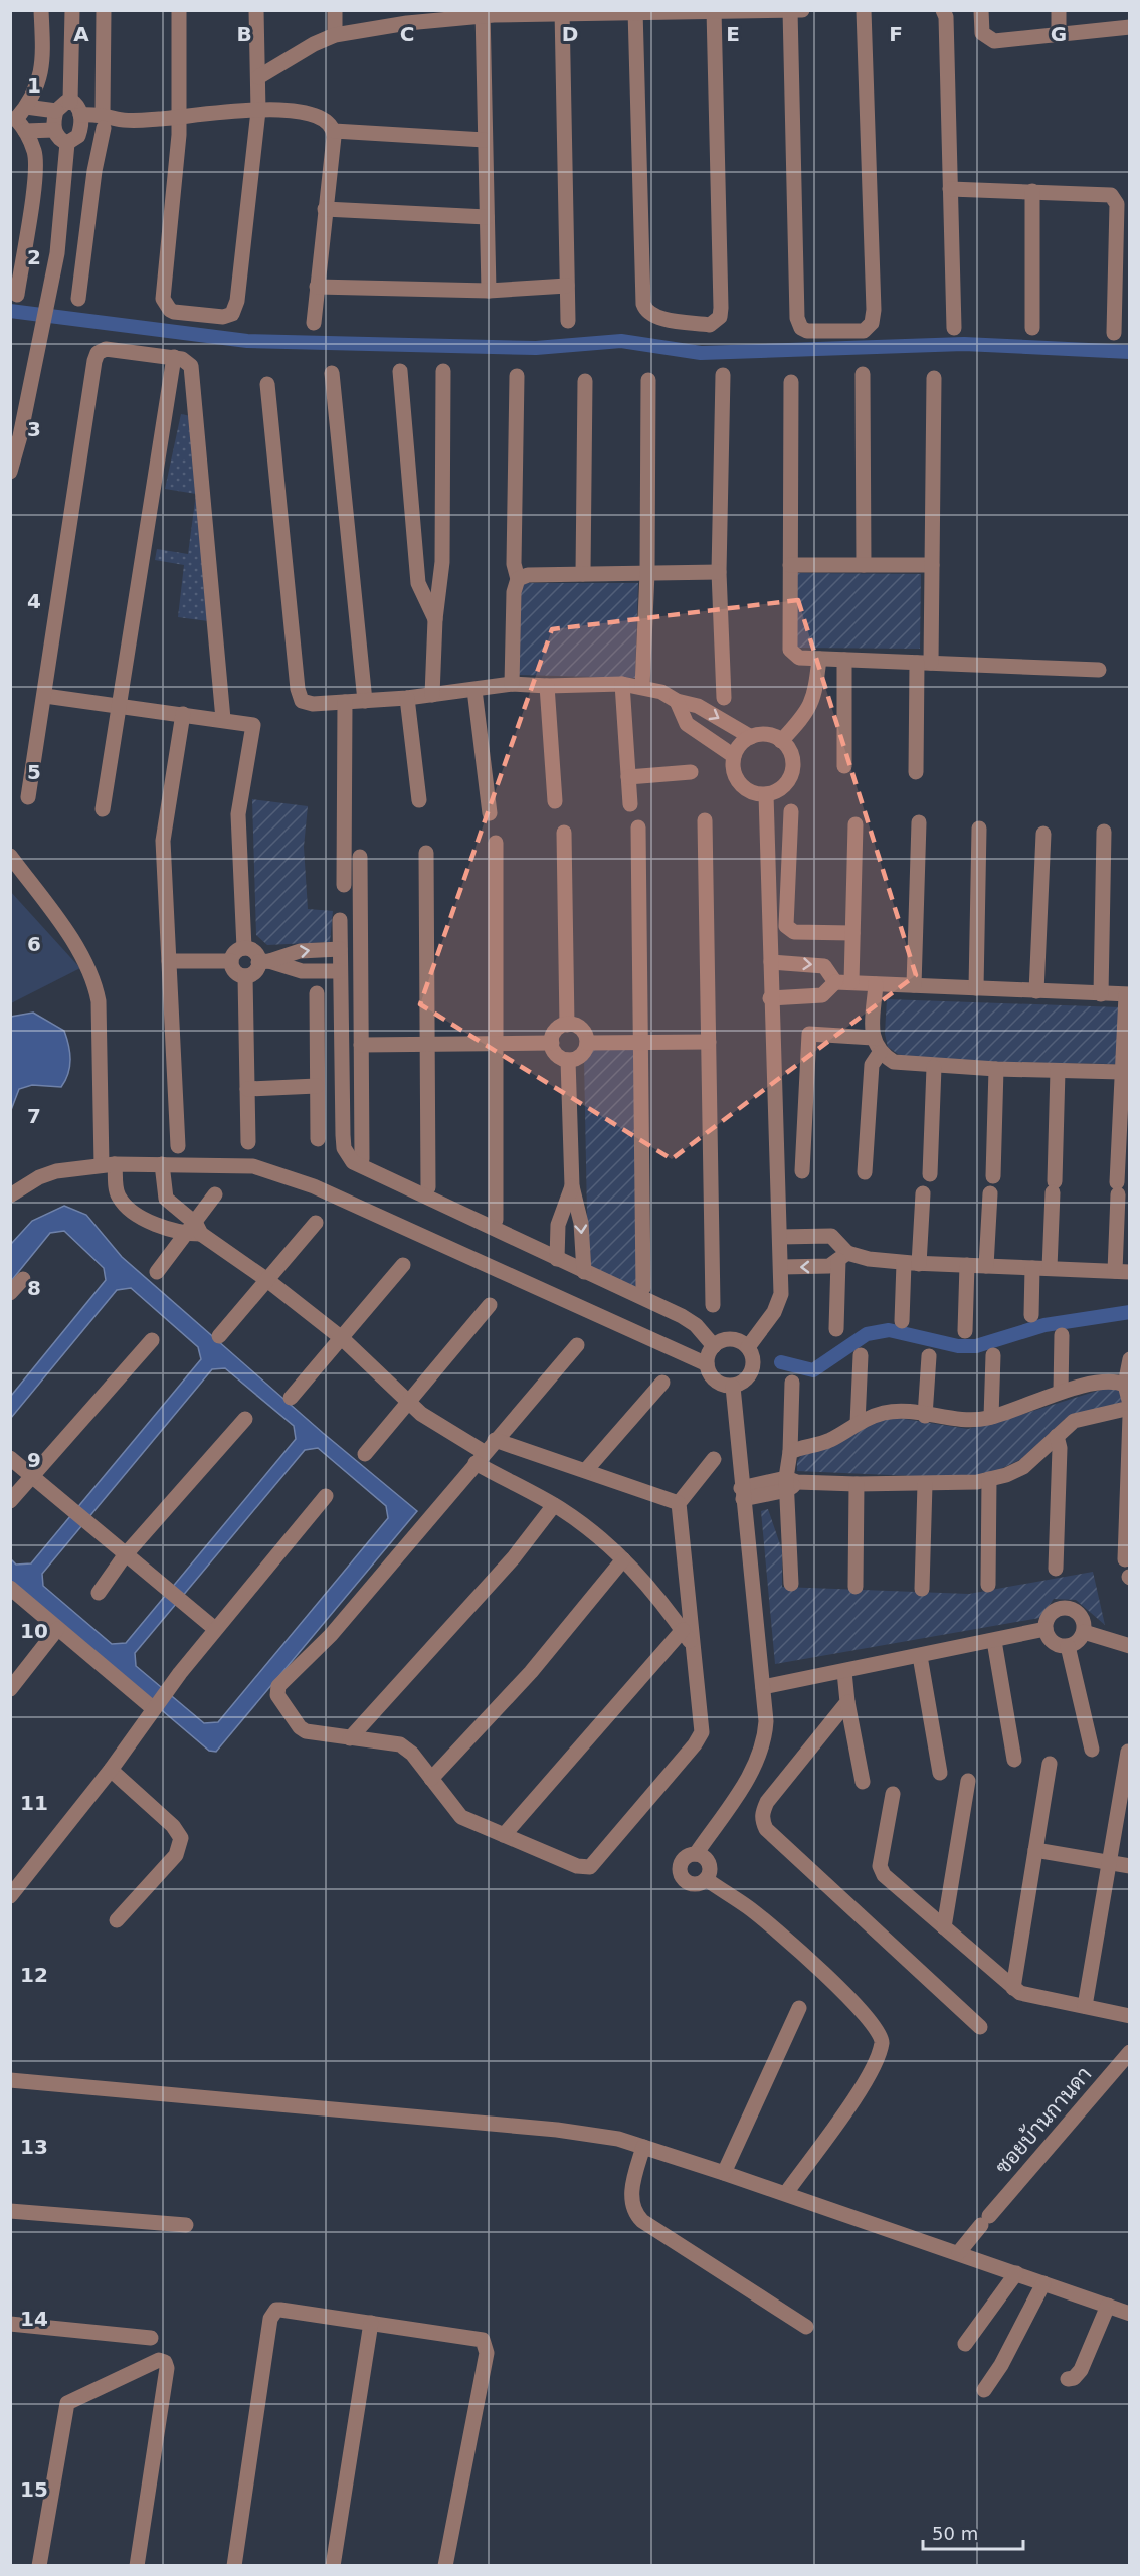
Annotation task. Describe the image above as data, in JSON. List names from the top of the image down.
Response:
{
  "streets": {
    "street": ["ซอยบ้านกานดา"]
  },
  "scale_bar": "50 m",
  "grid": {
    "columns": [
      "A",
      "B",
      "C",
      "D",
      "E",
      "F",
      "G"
    ],
    "rows": [
      "1",
      "2",
      "3",
      "4",
      "5",
      "6",
      "7",
      "8",
      "9",
      "10",
      "11",
      "12",
      "13",
      "14",
      "15"
    ]
  }
}
